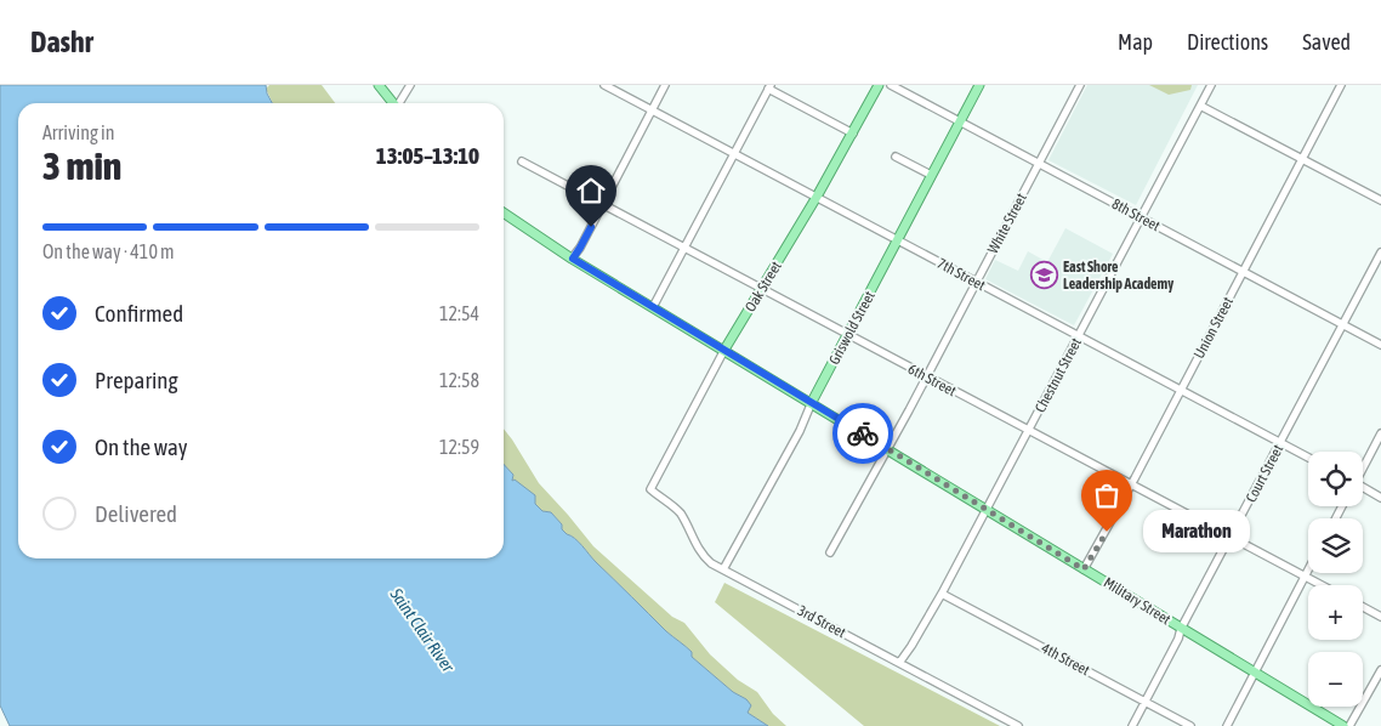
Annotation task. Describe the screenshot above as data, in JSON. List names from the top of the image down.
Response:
{
  "streets": {
    "main road": ["Oak Street", "Griswold Street", "Military Street"],
    "street": [
      "8th Street",
      "White Street",
      "7th Street",
      "Union Street",
      "Chestnut Street",
      "6th Street",
      "Court Street",
      "3rd Street",
      "4th Street"
    ]
  },
  "crossings": [
    ["8th Street", "White Street"],
    ["8th Street", "Griswold Street"],
    ["8th Street", "Union Street"],
    ["8th Street", "Chestnut Street"],
    ["8th Street", "Court Street"],
    ["White Street", "7th Street"],
    ["White Street", "6th Street"],
    ["White Street", "Military Street"],
    ["7th Street", "Oak Street"],
    ["7th Street", "Griswold Street"],
    ["7th Street", "Union Street"],
    ["7th Street", "Chestnut Street"],
    ["7th Street", "Court Street"],
    ["Oak Street", "6th Street"],
    ["Oak Street", "Military Street"],
    ["Oak Street", "3rd Street"],
    ["Griswold Street", "6th Street"],
    ["Griswold Street", "Military Street"],
    ["Griswold Street", "3rd Street"],
    ["Union Street", "6th Street"],
    ["Union Street", "Military Street"],
    ["Chestnut Street", "6th Street"],
    ["Chestnut Street", "Military Street"],
    ["Chestnut Street", "3rd Street"],
    ["Chestnut Street", "4th Street"],
    ["6th Street", "Court Street"],
    ["Court Street", "Military Street"],
    ["Court Street", "4th Street"]
  ],
  "water": ["Saint Clair River"],
  "places": {
    "school or university": ["East Shore Leadership Academy"],
    "other": ["Marathon"]
  },
  "page": {
    "header": "Dashr",
    "nav": ["Map", "Directions", "Saved"],
    "heading": ["3 min", "Arriving in", "13:05–13:10"],
    "bar": "On the way · 410 m",
    "list": [
      ["Confirmed", "12:54"],
      ["Preparing", "12:58"],
      ["On the way", "12:59"],
      "Delivered"
    ],
    "map_buttons": ["+", "−"],
    "bubble": "Marathon"
  }
}
